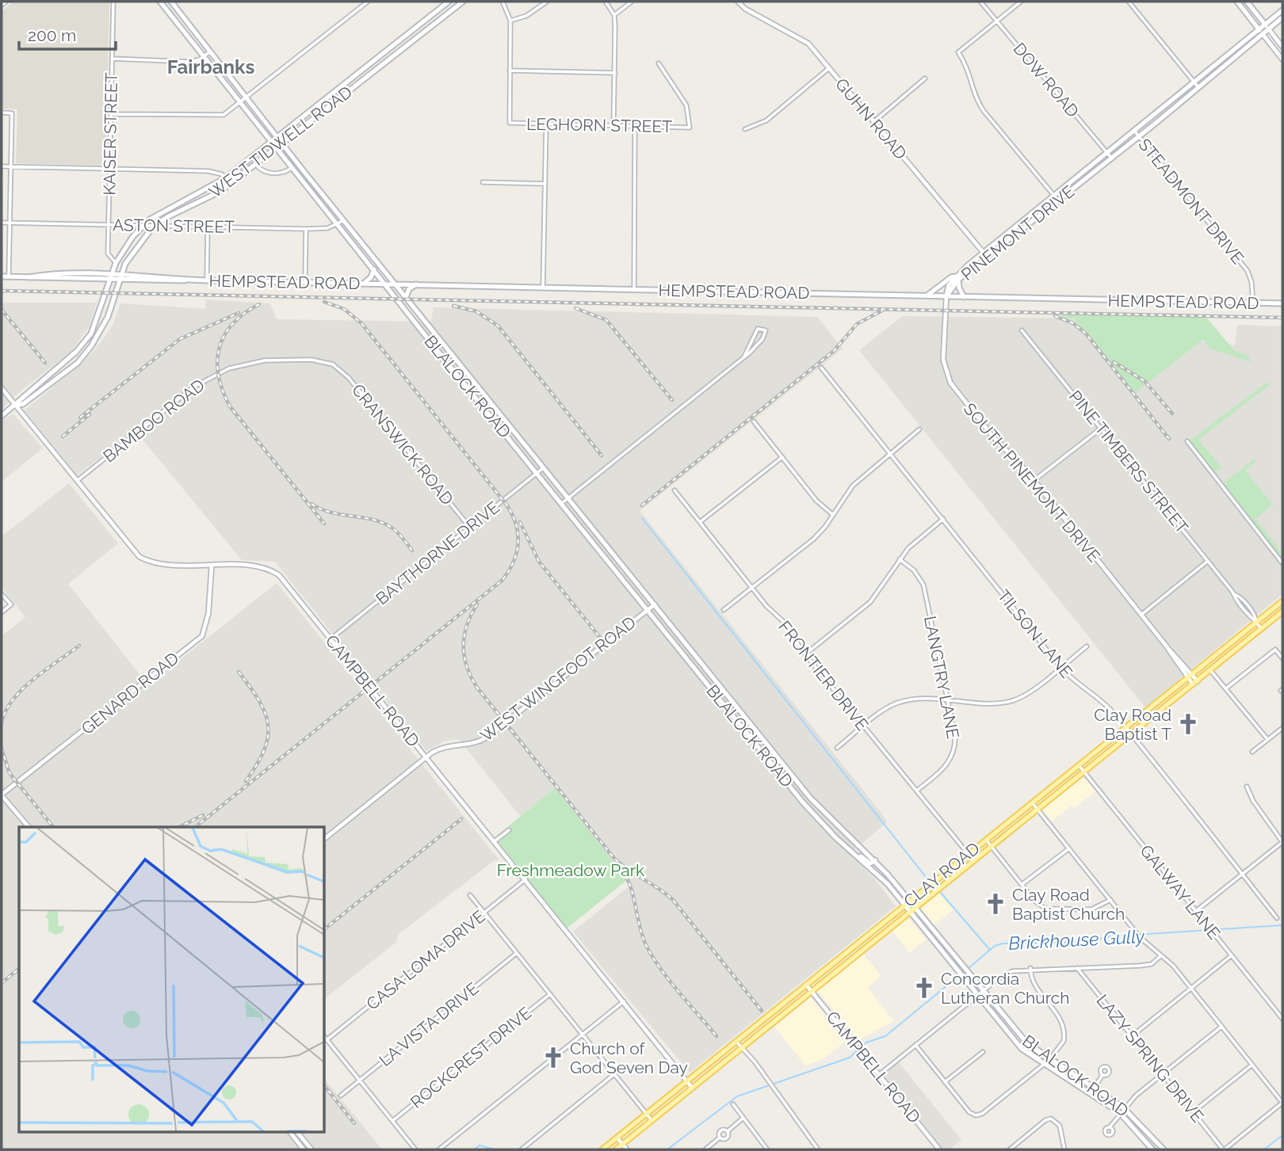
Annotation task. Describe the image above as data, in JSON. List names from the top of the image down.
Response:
{
  "streets": {
    "main road": [
      "WEST TIDWELL ROAD",
      "PINEMONT DRIVE",
      "HEMPSTEAD ROAD",
      "BLALOCK ROAD",
      "CLAY ROAD"
    ],
    "street": [
      "DOW ROAD",
      "GUHN ROAD",
      "LEGHORN STREET",
      "KAISER STREET",
      "STEADMONT DRIVE",
      "ASTON STREET",
      "BAMBOO ROAD",
      "CRANSWICK ROAD",
      "PINE TIMBERS STREET",
      "SOUTH PINEMONT DRIVE",
      "BAYTHORNE DRIVE",
      "TILSON LANE",
      "FRONTIER DRIVE",
      "LANGTRY LANE",
      "WEST WINGFOOT ROAD",
      "CAMPBELL ROAD",
      "GENARD ROAD",
      "GALWAY LANE",
      "CASA LOMA DRIVE",
      "LA VISTA DRIVE",
      "ROCKCREST DRIVE",
      "LAZY SPRING DRIVE"
    ]
  },
  "crossings": [
    ["DOW ROAD", "PINEMONT DRIVE"],
    ["GUHN ROAD", "PINEMONT DRIVE"],
    ["KAISER STREET", "WEST TIDWELL ROAD"],
    ["KAISER STREET", "ASTON STREET"],
    ["WEST TIDWELL ROAD", "ASTON STREET"],
    ["WEST TIDWELL ROAD", "HEMPSTEAD ROAD"],
    ["WEST TIDWELL ROAD", "BLALOCK ROAD"],
    ["WEST TIDWELL ROAD", "CAMPBELL ROAD"],
    ["STEADMONT DRIVE", "PINEMONT DRIVE"],
    ["STEADMONT DRIVE", "HEMPSTEAD ROAD"],
    ["ASTON STREET", "BLALOCK ROAD"],
    ["PINEMONT DRIVE", "HEMPSTEAD ROAD"],
    ["PINEMONT DRIVE", "SOUTH PINEMONT DRIVE"],
    ["HEMPSTEAD ROAD", "BLALOCK ROAD"],
    ["HEMPSTEAD ROAD", "SOUTH PINEMONT DRIVE"],
    ["BLALOCK ROAD", "BAYTHORNE DRIVE"],
    ["BLALOCK ROAD", "WEST WINGFOOT ROAD"],
    ["BLALOCK ROAD", "CLAY ROAD"],
    ["BAMBOO ROAD", "CRANSWICK ROAD"],
    ["BAMBOO ROAD", "CAMPBELL ROAD"],
    ["CRANSWICK ROAD", "BAYTHORNE DRIVE"],
    ["PINE TIMBERS STREET", "CLAY ROAD"],
    ["SOUTH PINEMONT DRIVE", "CLAY ROAD"],
    ["BAYTHORNE DRIVE", "CAMPBELL ROAD"],
    ["TILSON LANE", "CLAY ROAD"],
    ["FRONTIER DRIVE", "LANGTRY LANE"],
    ["FRONTIER DRIVE", "CLAY ROAD"],
    ["WEST WINGFOOT ROAD", "CAMPBELL ROAD"],
    ["CAMPBELL ROAD", "GENARD ROAD"],
    ["CAMPBELL ROAD", "CLAY ROAD"],
    ["CAMPBELL ROAD", "CASA LOMA DRIVE"],
    ["CLAY ROAD", "GALWAY LANE"]
  ],
  "districts": ["Fairbanks"],
  "water": ["Brickhouse Gully"],
  "parks": ["Freshmeadow Park"],
  "places": {
    "church": [
      "Clay Road Baptist T",
      "Clay Road Baptist Church",
      "Concordia Lutheran Church",
      "Church of God Seven Day"
    ]
  },
  "scale_bar": "200 m"
}
